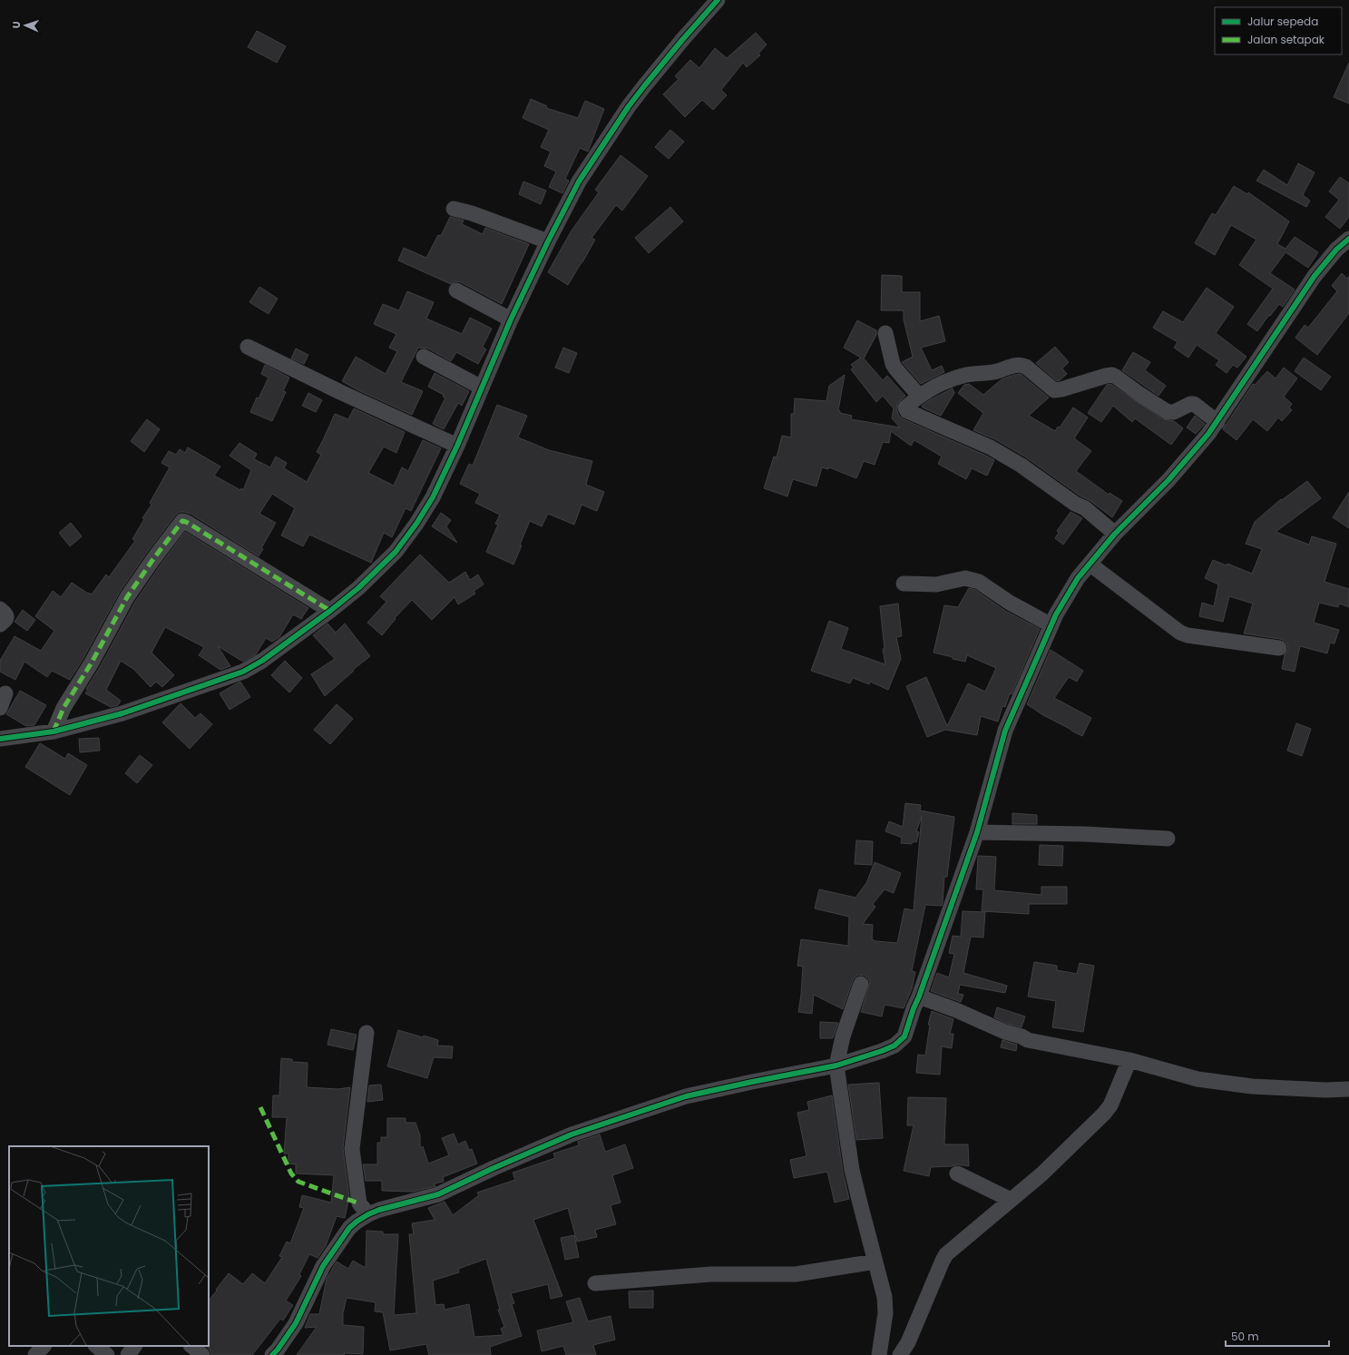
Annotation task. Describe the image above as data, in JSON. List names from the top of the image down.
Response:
{
  "legend": ["Jalur sepeda", "Jalan setapak"],
  "scale_bar": "50 m",
  "north": "left"
}
